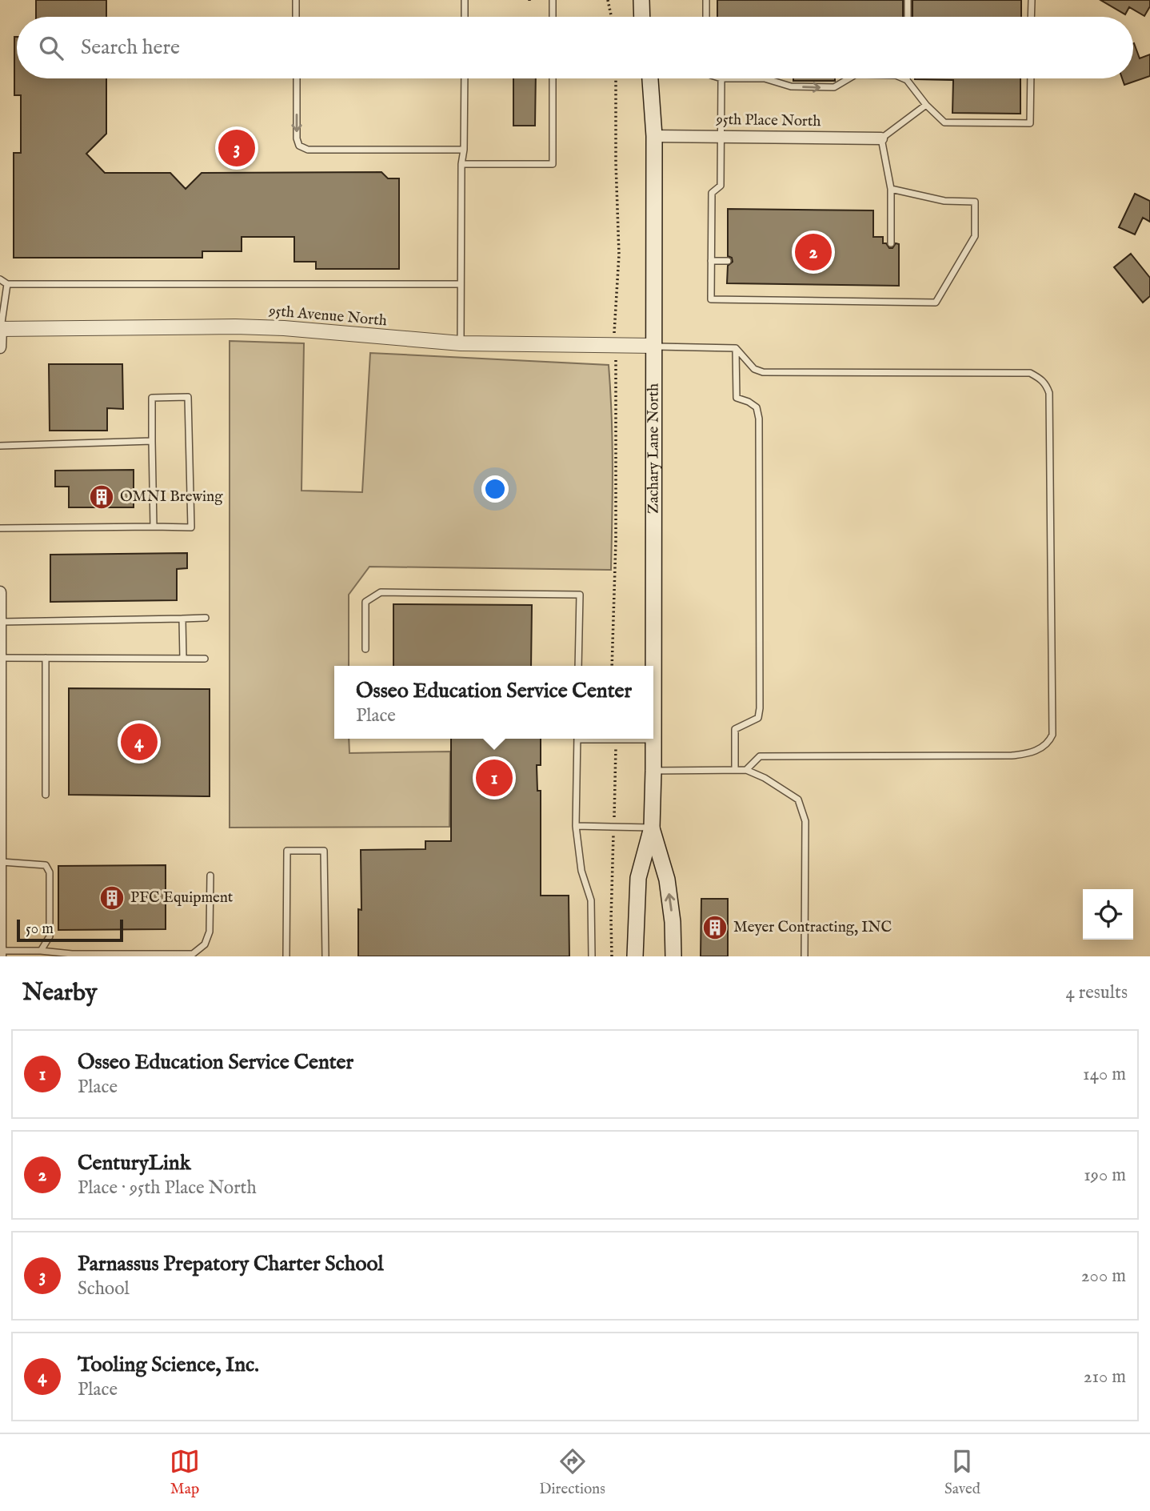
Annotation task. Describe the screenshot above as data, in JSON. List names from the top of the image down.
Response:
{
  "streets": {
    "main road": ["Zachary Lane North"],
    "street": ["95th Place North", "95th Avenue North"]
  },
  "crossings": [
    ["95th Place North", "Zachary Lane North"],
    ["95th Avenue North", "Zachary Lane North"]
  ],
  "places": {
    "building": ["OMNI Brewing", "PFC Equipment", "Meyer Contracting, INC"]
  },
  "scale_bar": "50 m",
  "page": {
    "search": "Search here",
    "pins": [
      "3",
      "2",
      "4",
      "1"
    ],
    "popup": ["Osseo Education Service Center", "Place"],
    "scale": "50 m",
    "heading": ["Nearby", "4 results"],
    "list": [
      {
        "mark": "1",
        "name": "Osseo Education Service Center",
        "note": "Place",
        "value": "140 m"
      },
      {
        "mark": "2",
        "name": "CenturyLink",
        "note": "Place · 95th Place North",
        "value": "190 m"
      },
      {
        "mark": "3",
        "name": "Parnassus Prepatory Charter School",
        "note": "School",
        "value": "200 m"
      },
      {
        "mark": "4",
        "name": "Tooling Science, Inc.",
        "note": "Place",
        "value": "210 m"
      }
    ],
    "nav": ["Map", "Directions", "Saved"]
  }
}
